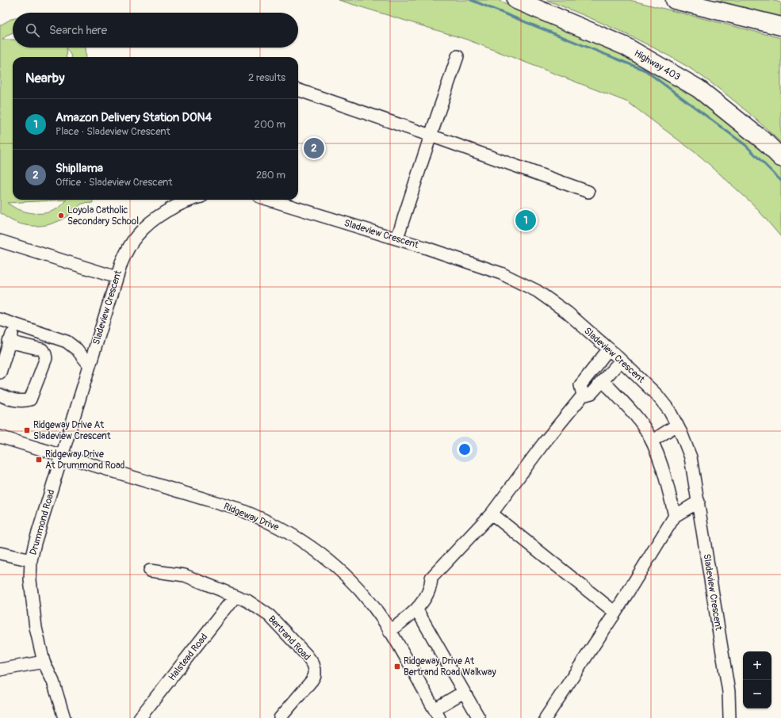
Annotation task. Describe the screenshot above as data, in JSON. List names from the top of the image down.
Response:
{
  "streets": {
    "highway": ["Highway 403"],
    "street": [
      "Sladeview Crescent",
      "Ridgeway Drive",
      "Drummond Road",
      "Bertrand Road",
      "Halstead Road"
    ]
  },
  "crossings": [
    ["Sladeview Crescent", "Ridgeway Drive"],
    ["Sladeview Crescent", "Drummond Road"],
    ["Ridgeway Drive", "Drummond Road"],
    ["Bertrand Road", "Halstead Road"]
  ],
  "places": {
    "other": ["Loyola Catholic Secondary School"],
    "transit": ["Ridgeway Drive At Sladeview Crescent", "Ridgeway Drive At Drummond Road", "Ridgeway Drive At Bertrand Road Walkway"]
  },
  "page": {
    "search": "Search here",
    "heading": ["Nearby", "2 results"],
    "list": [
      {
        "mark": "1",
        "name": "Amazon Delivery Station DON4",
        "note": "Place · Sladeview Crescent",
        "value": "200 m"
      },
      {
        "mark": "2",
        "name": "Shipllama",
        "note": "Office · Sladeview Crescent",
        "value": "280 m"
      }
    ],
    "pins": ["2", "1"],
    "map_buttons": ["+", "−"]
  }
}
